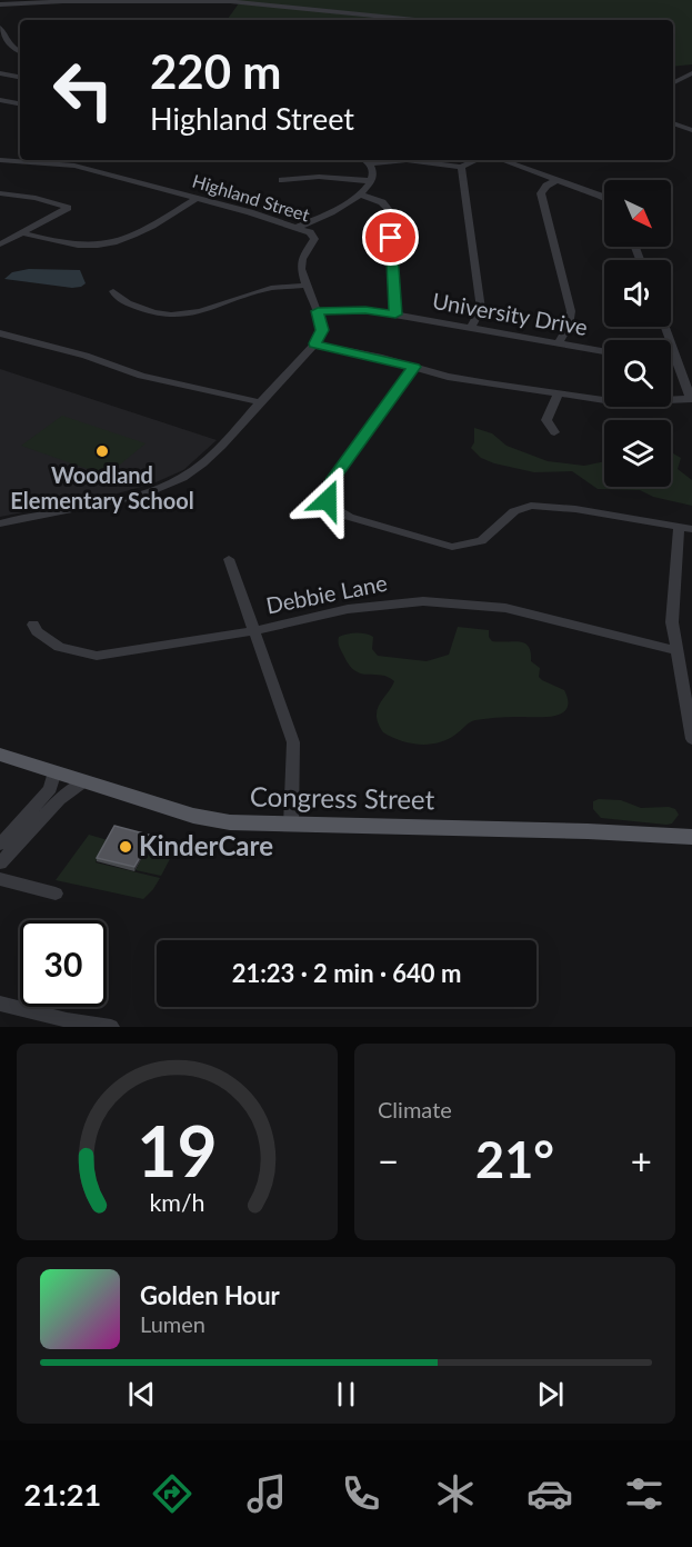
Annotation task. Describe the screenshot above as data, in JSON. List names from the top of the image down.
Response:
{
  "streets": {
    "main road": ["Congress Street"],
    "street": ["Highland Street", "University Drive", "Debbie Lane"]
  },
  "crossings": [
    ["Highland Street", "University Drive"]
  ],
  "places": ["Woodland Elementary School", "KinderCare"],
  "north": "bottom right",
  "page": {
    "turn": ["220 m", "Highland Street"],
    "limit": "30",
    "trip": "21:23 · 2 min · 640 m",
    "tile": "Climate",
    "heat": ["−", "21°", "+"],
    "song": ["Golden Hour", "Lumen"],
    "tabs": "21:21",
    "gauge": ["19", "km/h"]
  }
}
